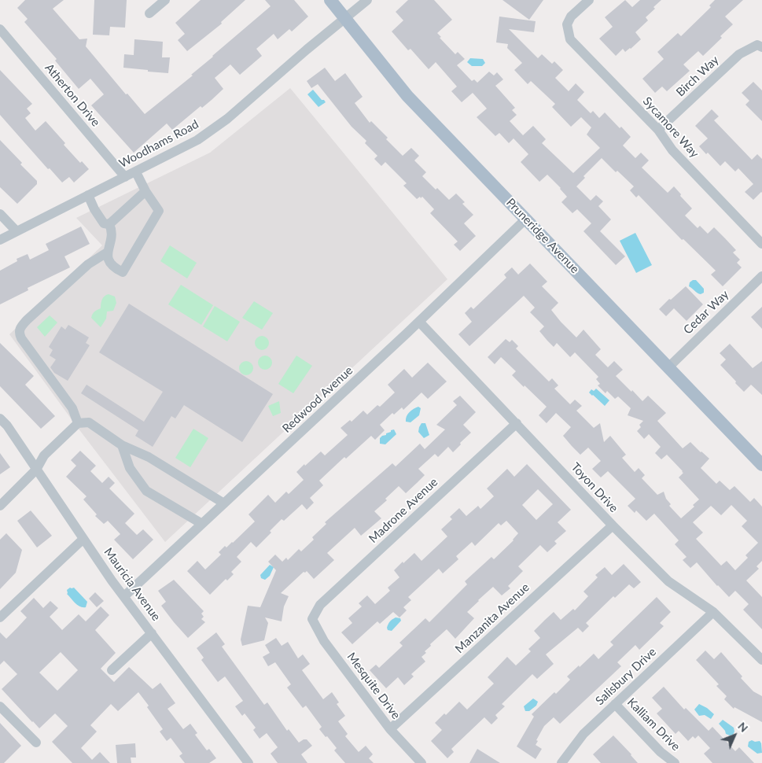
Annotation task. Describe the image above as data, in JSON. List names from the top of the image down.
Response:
{
  "streets": {
    "main road": ["Pruneridge Avenue"],
    "street": [
      "Birch Way",
      "Atherton Drive",
      "Sycamore Way",
      "Woodhams Road",
      "Cedar Way",
      "Redwood Avenue",
      "Toyon Drive",
      "Madrone Avenue",
      "Mauricia Avenue",
      "Manzanita Avenue",
      "Salisbury Drive",
      "Mesquite Drive",
      "Kalliam Drive"
    ]
  },
  "crossings": [
    ["Birch Way", "Sycamore Way"],
    ["Atherton Drive", "Woodhams Road"],
    ["Woodhams Road", "Pruneridge Avenue"],
    ["Pruneridge Avenue", "Cedar Way"],
    ["Pruneridge Avenue", "Redwood Avenue"],
    ["Redwood Avenue", "Toyon Drive"],
    ["Redwood Avenue", "Mauricia Avenue"],
    ["Toyon Drive", "Madrone Avenue"],
    ["Toyon Drive", "Manzanita Avenue"],
    ["Toyon Drive", "Salisbury Drive"],
    ["Madrone Avenue", "Mesquite Drive"],
    ["Manzanita Avenue", "Mesquite Drive"],
    ["Salisbury Drive", "Kalliam Drive"]
  ],
  "north": "top right"
}
